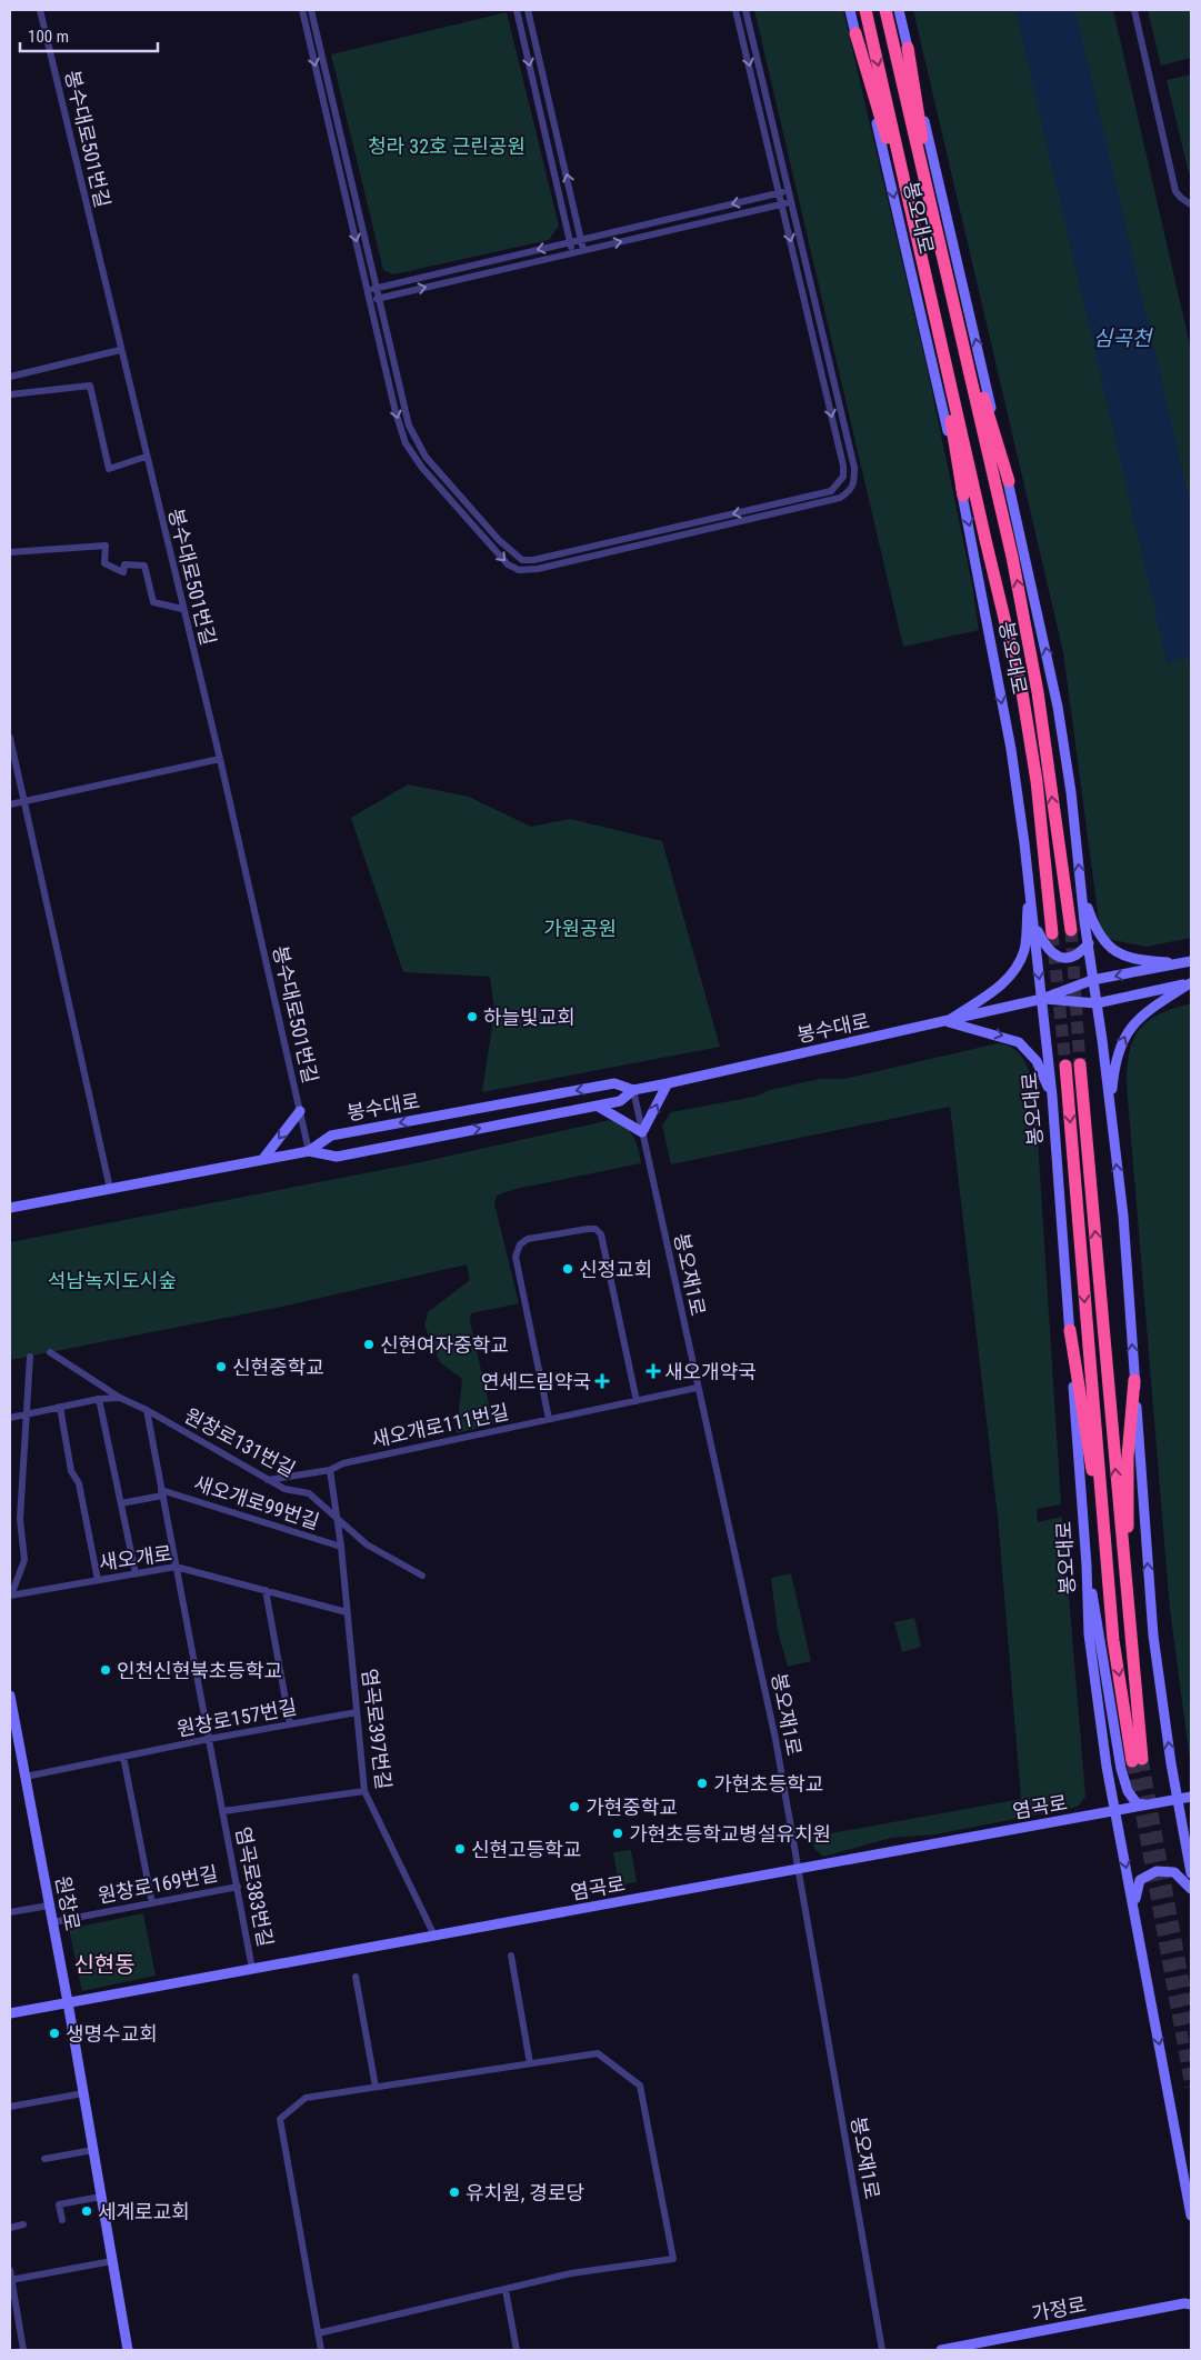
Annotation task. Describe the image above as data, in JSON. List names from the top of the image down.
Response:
{
  "streets": {
    "highway": ["봉오대로"],
    "main road": [
      "봉수대로",
      "염곡로",
      "원창로",
      "가정로"
    ],
    "street": [
      "봉수대로501번길",
      "봉오재1로",
      "새오개로111번길",
      "원창로131번길",
      "새오개로99번길",
      "새오개로",
      "원창로157번길",
      "염곡로397번길",
      "원창로169번길",
      "염곡로383번길"
    ]
  },
  "crossings": [
    ["봉수대로501번길", "봉수대로"],
    ["봉오대로", "봉수대로"],
    ["봉오대로", "염곡로"],
    ["봉수대로", "봉오재1로"],
    ["봉오재1로", "새오개로111번길"],
    ["봉오재1로", "염곡로"],
    ["새오개로111번길", "원창로131번길"],
    ["원창로131번길", "새오개로99번길"],
    ["새오개로99번길", "새오개로"],
    ["새오개로99번길", "염곡로383번길"],
    ["새오개로", "염곡로397번길"],
    ["새오개로", "염곡로383번길"],
    ["원창로157번길", "염곡로397번길"],
    ["원창로157번길", "염곡로383번길"],
    ["원창로157번길", "원창로"],
    ["염곡로397번길", "염곡로"],
    ["염곡로397번길", "염곡로383번길"],
    ["염곡로", "염곡로383번길"],
    ["염곡로", "원창로"],
    ["원창로169번길", "염곡로383번길"],
    ["원창로169번길", "원창로"]
  ],
  "districts": ["신현동"],
  "water": ["심곡천"],
  "parks": ["청라 32호 근린공원", "가원공원", "석남녹지도시숲"],
  "places": {
    "other": [
      "하늘빛교회",
      "신정교회",
      "신현여자중학교",
      "신현중학교",
      "인천신현북초등학교",
      "가현초등학교",
      "가현중학교",
      "가현초등학교병설유치원",
      "신현고등학교",
      "생명수교회",
      "유치원, 경로당",
      "세계로교회"
    ],
    "health": ["새오개약국", "연세드림약국"]
  },
  "scale_bar": "100 m"
}
